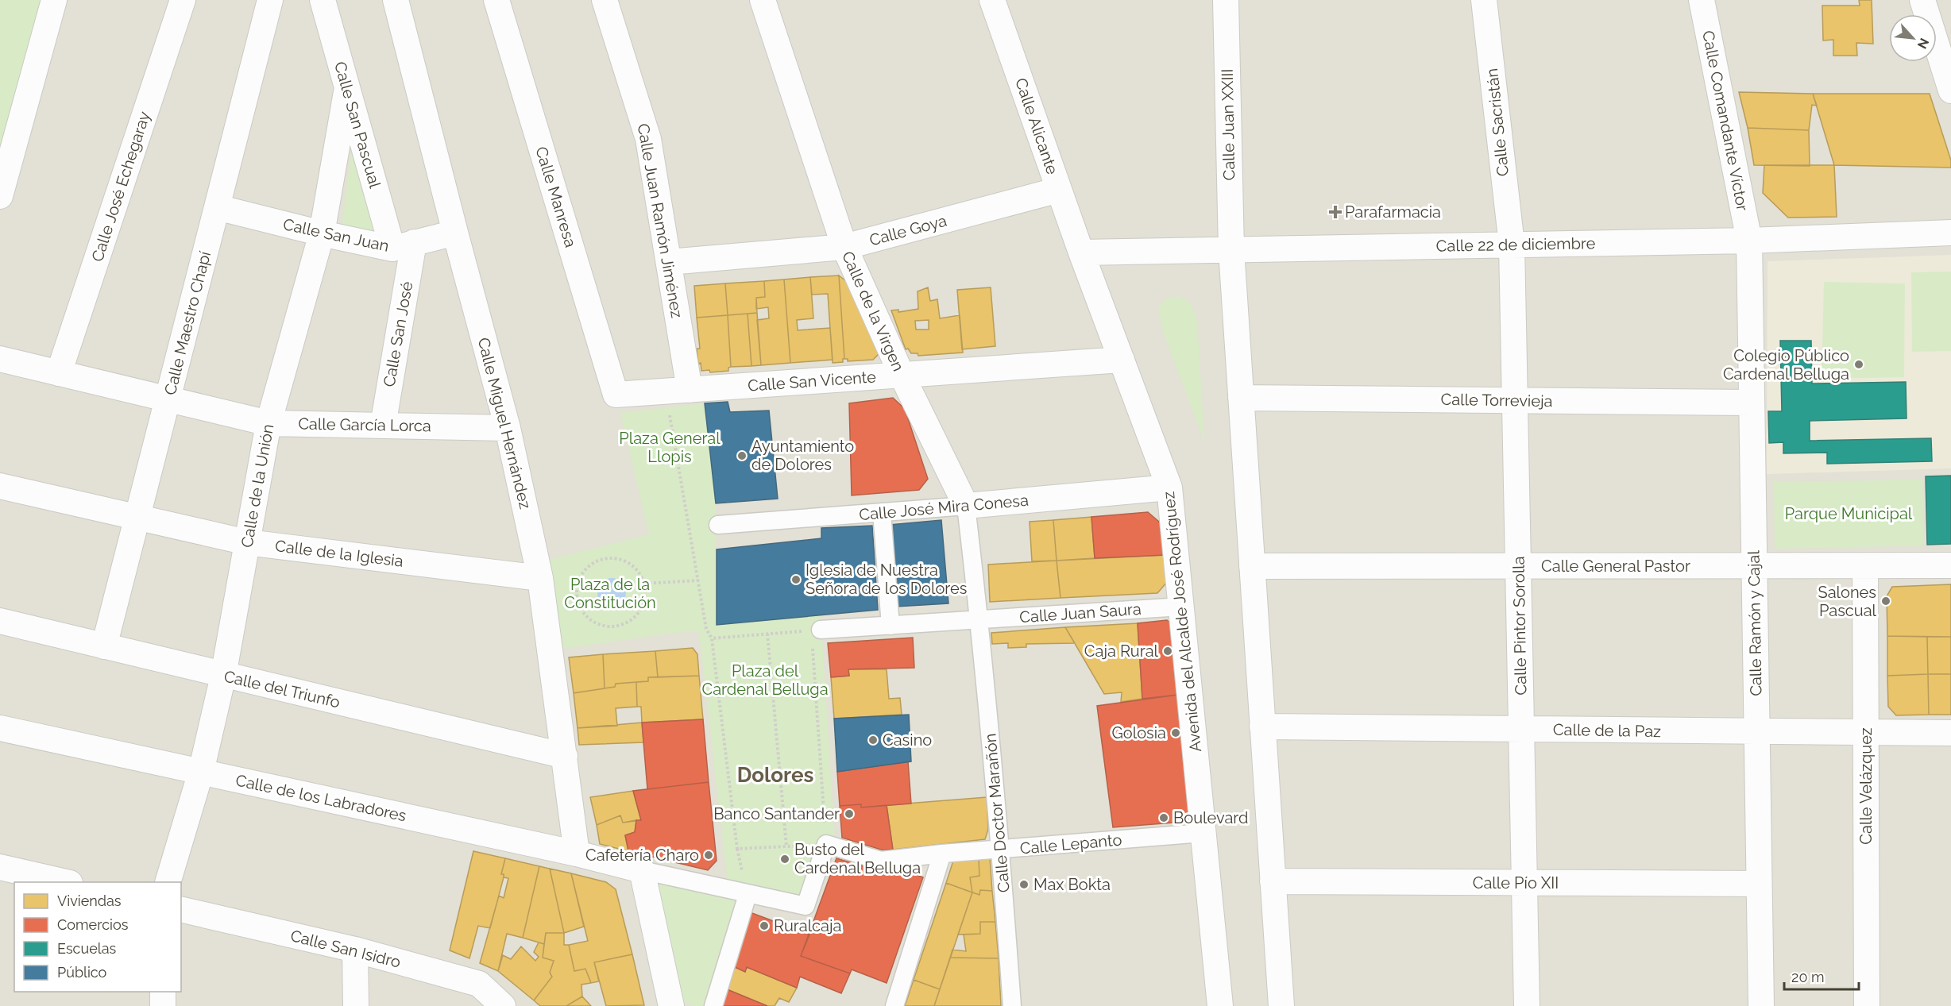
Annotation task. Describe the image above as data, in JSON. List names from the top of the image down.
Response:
{
  "streets": {
    "street": [
      "Calle Comandante Víctor",
      "Calle Sacristán",
      "Calle San Pascual",
      "Calle Juan XXIII",
      "Calle Alicante",
      "Calle José Echegaray",
      "Calle Manresa",
      "Calle Juan Ramón Jiménez",
      "Calle Goya",
      "Calle San Juan",
      "Calle 22 de diciembre",
      "Calle de la Virgen",
      "Calle Maestro Chapí",
      "Calle San José",
      "Calle San Vicente",
      "Calle Torrevieja",
      "Calle Miguel Hernández",
      "Calle García Lorca",
      "Calle de la Unión",
      "Calle José Mira Conesa",
      "Calle de la Iglesia",
      "Calle General Pastor",
      "Calle Juan Saura",
      "Avenida del Alcalde José Rodríguez",
      "Calle Ramón y Cajal",
      "Calle Pintor Sorolla",
      "Calle del Triunfo",
      "Calle de la Paz",
      "Calle Velázquez",
      "Calle de los Labradores",
      "Calle Doctor Marañón",
      "Calle Lepanto",
      "Calle Pío XII",
      "Calle San Isidro"
    ]
  },
  "crossings": [
    ["Calle Comandante Víctor", "Calle 22 de diciembre"],
    ["Calle Comandante Víctor", "Calle Ramón y Cajal"],
    ["Calle Sacristán", "Calle 22 de diciembre"],
    ["Calle Sacristán", "Calle Pintor Sorolla"],
    ["Calle San Pascual", "Calle San Juan"],
    ["Calle San Pascual", "Calle San José"],
    ["Calle San Pascual", "Calle de la Unión"],
    ["Calle Juan XXIII", "Calle 22 de diciembre"],
    ["Calle Alicante", "Calle Goya"],
    ["Calle Alicante", "Calle 22 de diciembre"],
    ["Calle Alicante", "Avenida del Alcalde José Rodríguez"],
    ["Calle José Echegaray", "Calle García Lorca"],
    ["Calle Manresa", "Calle San Vicente"],
    ["Calle Juan Ramón Jiménez", "Calle Goya"],
    ["Calle Juan Ramón Jiménez", "Calle San Vicente"],
    ["Calle Goya", "Calle de la Virgen"],
    ["Calle San Juan", "Calle Maestro Chapí"],
    ["Calle San Juan", "Calle San José"],
    ["Calle San Juan", "Calle Miguel Hernández"],
    ["Calle San Juan", "Calle de la Unión"],
    ["Calle 22 de diciembre", "Avenida del Alcalde José Rodríguez"],
    ["Calle 22 de diciembre", "Calle Ramón y Cajal"],
    ["Calle 22 de diciembre", "Calle Pintor Sorolla"],
    ["Calle de la Virgen", "Calle San Vicente"],
    ["Calle de la Virgen", "Calle José Mira Conesa"],
    ["Calle de la Virgen", "Calle Juan Saura"],
    ["Calle de la Virgen", "Calle Doctor Marañón"],
    ["Calle Maestro Chapí", "Calle García Lorca"],
    ["Calle Maestro Chapí", "Calle de la Iglesia"],
    ["Calle Maestro Chapí", "Calle del Triunfo"],
    ["Calle San José", "Calle García Lorca"],
    ["Calle San Vicente", "Avenida del Alcalde José Rodríguez"],
    ["Calle Torrevieja", "Calle Ramón y Cajal"],
    ["Calle Torrevieja", "Calle Pintor Sorolla"],
    ["Calle Miguel Hernández", "Calle García Lorca"],
    ["Calle Miguel Hernández", "Calle de la Iglesia"],
    ["Calle Miguel Hernández", "Calle del Triunfo"],
    ["Calle Miguel Hernández", "Calle de los Labradores"],
    ["Calle García Lorca", "Calle de la Unión"],
    ["Calle de la Unión", "Calle de la Iglesia"],
    ["Calle de la Unión", "Calle del Triunfo"],
    ["Calle de la Unión", "Calle de los Labradores"],
    ["Calle José Mira Conesa", "Avenida del Alcalde José Rodríguez"],
    ["Calle General Pastor", "Calle Ramón y Cajal"],
    ["Calle General Pastor", "Calle Pintor Sorolla"],
    ["Calle General Pastor", "Calle Velázquez"],
    ["Calle Juan Saura", "Avenida del Alcalde José Rodríguez"],
    ["Calle Juan Saura", "Calle Doctor Marañón"],
    ["Avenida del Alcalde José Rodríguez", "Calle Lepanto"],
    ["Calle Ramón y Cajal", "Calle de la Paz"],
    ["Calle Ramón y Cajal", "Calle Pío XII"],
    ["Calle Pintor Sorolla", "Calle de la Paz"],
    ["Calle Pintor Sorolla", "Calle Pío XII"],
    ["Calle de la Paz", "Calle Velázquez"],
    ["Calle Doctor Marañón", "Calle Lepanto"]
  ],
  "districts": ["Dolores"],
  "parks": [
    "Plaza General Llopis",
    "Parque Municipal",
    "Plaza de la Constitución",
    "Plaza del Cardenal Belluga"
  ],
  "places": {
    "health": ["Parafarmacia"],
    "other": [
      "Colegio Público Cardenal Belluga",
      "Ayuntamiento de Dolores",
      "Iglesia de Nuestra Señora de los Dolores",
      "Salones Pascual",
      "Caja Rural",
      "Golosia",
      "Casino",
      "Banco Santander",
      "Boulevard",
      "Cafetería Charo",
      "Busto del Cardenal Belluga",
      "Max Bokta",
      "Ruralcaja"
    ]
  },
  "legend": [
    "Viviendas",
    "Comercios",
    "Escuelas",
    "Público"
  ],
  "scale_bar": "20 m",
  "north": "bottom right"
}
